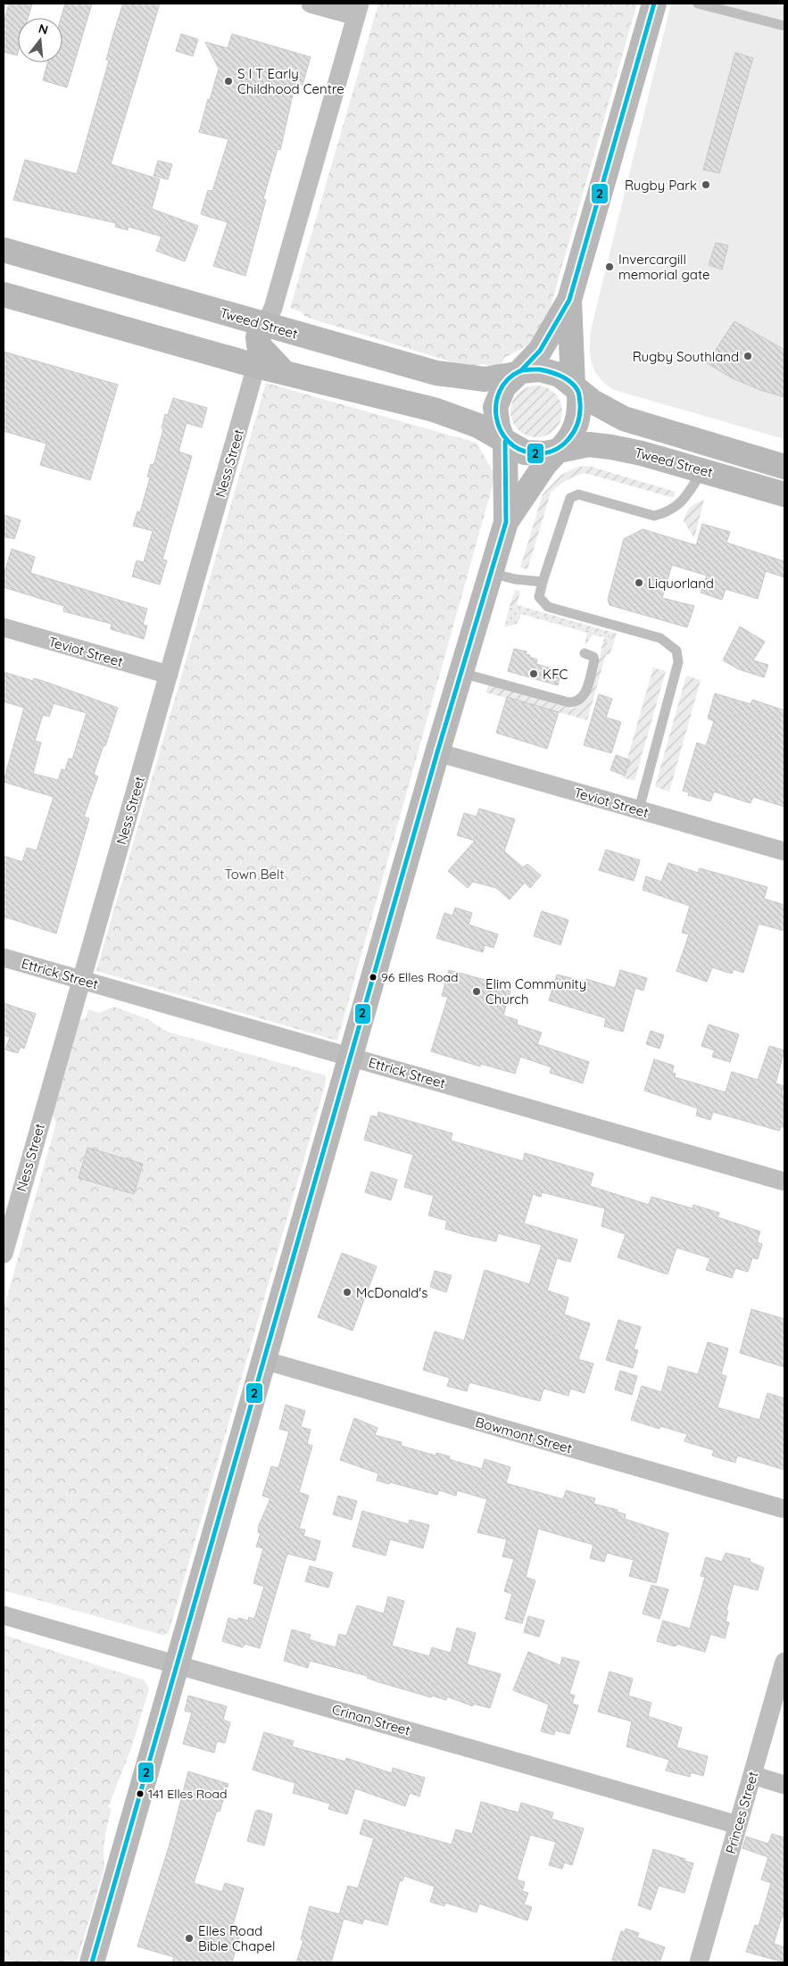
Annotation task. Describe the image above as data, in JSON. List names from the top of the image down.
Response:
{
  "streets": {
    "main road": ["Tweed Street"],
    "street": [
      "Ness Street",
      "Teviot Street",
      "Ettrick Street",
      "Bowmont Street",
      "Crinan Street",
      "Princes Street"
    ]
  },
  "crossings": [
    ["Tweed Street", "Ness Street"],
    ["Ness Street", "Teviot Street"],
    ["Ness Street", "Ettrick Street"],
    ["Crinan Street", "Princes Street"]
  ],
  "parks": ["Town Belt"],
  "places": [
    "S I T Early Childhood Centre",
    "Rugby Park",
    "Invercargill memorial gate",
    "Rugby Southland",
    "Liquorland",
    "KFC",
    "96 Elles Road",
    "Elim Community Church",
    "McDonald's",
    "141 Elles Road",
    "Elles Road Bible Chapel"
  ],
  "lines": ["transit line 2"],
  "north": "top"
}
